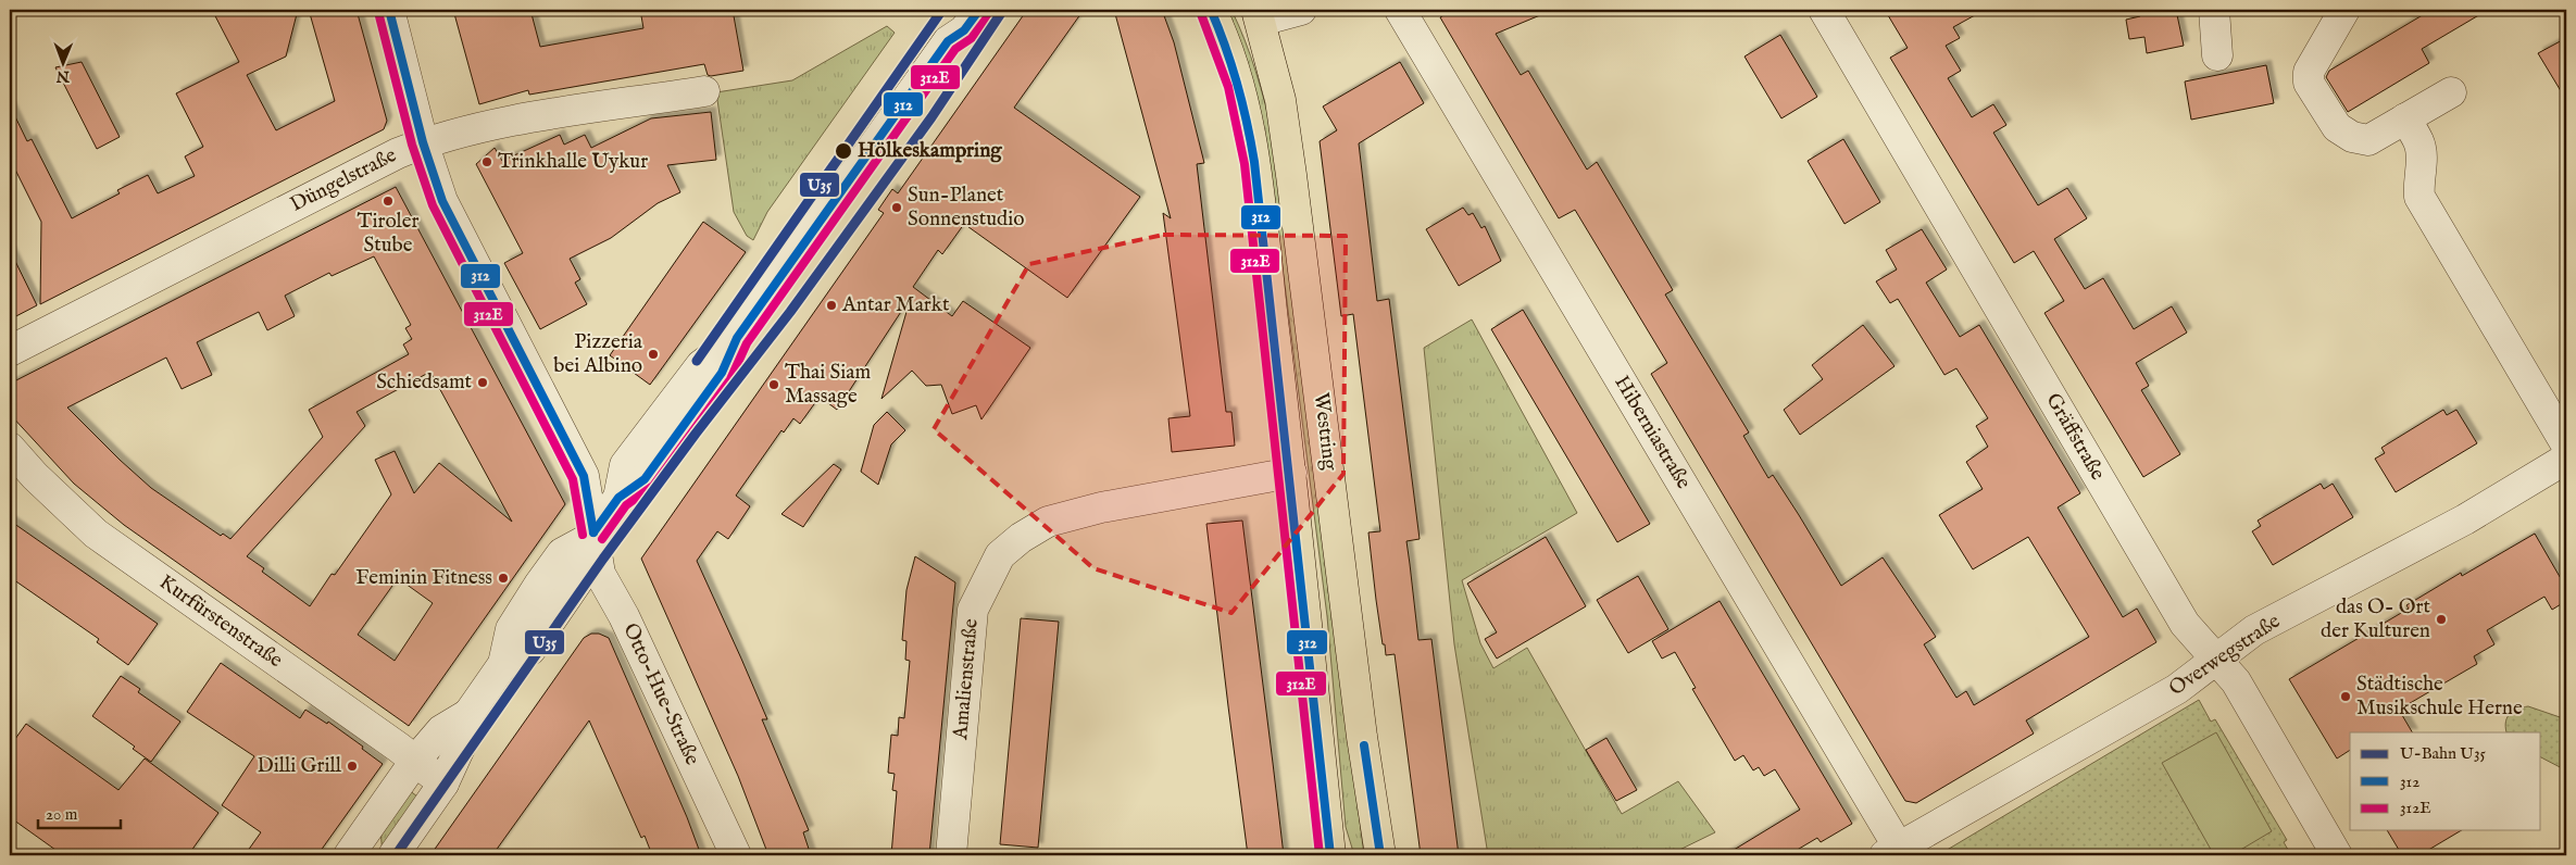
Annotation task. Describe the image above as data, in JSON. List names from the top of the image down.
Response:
{
  "streets": {
    "main road": ["Westring"],
    "street": [
      "Düngelstraße",
      "Hiberniastraße",
      "Gräffstraße",
      "Kurfürstenstraße",
      "Overwegstraße",
      "Amalienstraße",
      "Otto-Hue-Straße"
    ]
  },
  "crossings": [
    ["Düngelstraße", "Otto-Hue-Straße"],
    ["Westring", "Amalienstraße"],
    ["Hiberniastraße", "Overwegstraße"],
    ["Gräffstraße", "Overwegstraße"]
  ],
  "places": [
    "Hölkeskampring",
    "Trinkhalle Uykur",
    "Tiroler Stube",
    "Sun-Planet Sonnenstudio",
    "Antar Markt",
    "Pizzeria bei Albino",
    "Schiedsamt",
    "Thai Siam Massage",
    "Feminin Fitness",
    "das O- Ort der Kulturen",
    "Städtische Musikschule Herne",
    "Dilli Grill"
  ],
  "lines": ["metro line U35", "transit line 312", "transit line 312E"],
  "legend": ["U-Bahn U35", "312", "312E"],
  "scale_bar": "20 m",
  "north": "bottom"
}
